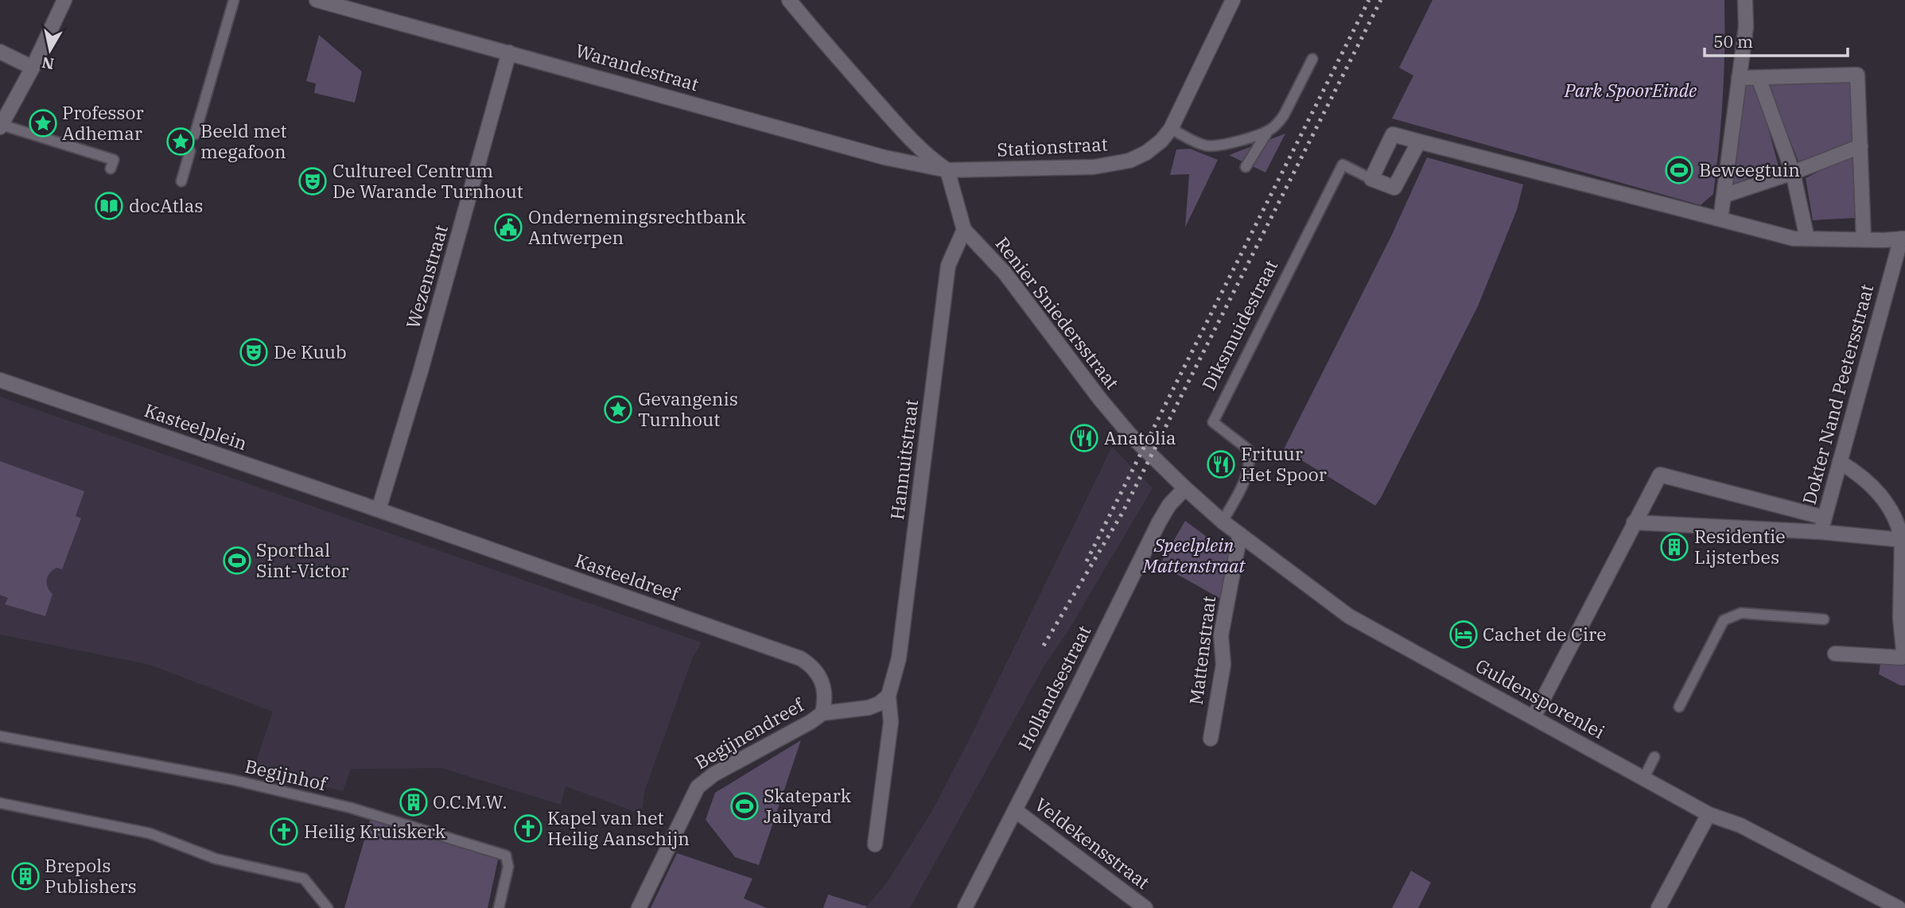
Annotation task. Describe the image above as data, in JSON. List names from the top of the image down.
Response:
{
  "streets": {
    "street": [
      "Warandestraat",
      "Stationstraat",
      "Wezenstraat",
      "Renier Sniedersstraat",
      "Diksmuidestraat",
      "Dokter Nand Peetersstraat",
      "Kasteelplein",
      "Hannuitstraat",
      "Kasteeldreef",
      "Mattenstraat",
      "Hollandsestraat",
      "Guldensporenlei",
      "Begijnendreef",
      "Veldekensstraat"
    ],
    "lane": ["Begijnhof"]
  },
  "crossings": [
    ["Warandestraat", "Stationstraat"],
    ["Warandestraat", "Wezenstraat"],
    ["Warandestraat", "Renier Sniedersstraat"],
    ["Stationstraat", "Renier Sniedersstraat"],
    ["Wezenstraat", "Kasteelplein"],
    ["Wezenstraat", "Kasteeldreef"],
    ["Renier Sniedersstraat", "Hannuitstraat"],
    ["Renier Sniedersstraat", "Hollandsestraat"],
    ["Renier Sniedersstraat", "Guldensporenlei"],
    ["Diksmuidestraat", "Guldensporenlei"],
    ["Dokter Nand Peetersstraat", "Guldensporenlei"],
    ["Kasteelplein", "Kasteeldreef"],
    ["Kasteeldreef", "Begijnendreef"],
    ["Mattenstraat", "Guldensporenlei"],
    ["Hollandsestraat", "Guldensporenlei"],
    ["Hollandsestraat", "Veldekensstraat"]
  ],
  "parks": ["Park SpoorEinde", "Speelplein Mattenstraat"],
  "places": {
    "place": ["Professor Adhemar", "Beeld met megafoon", "Gevangenis Turnhout"],
    "sports": ["Beweegtuin", "Sporthal Sint-Victor", "Skatepark Jailyard"],
    "theatre": ["Cultureel Centrum De Warande Turnhout", "De Kuub"],
    "library": ["docAtlas"],
    "public building": ["Ondernemingsrechtbank Antwerpen"],
    "restaurant": ["Anatolia", "Frituur Het Spoor"],
    "building": ["Residentie Lijsterbes", "O.C.M.W.", "Brepols Publishers"],
    "hotel": ["Cachet de Cire"],
    "church": ["Kapel van het Heilig Aanschijn", "Heilig Kruiskerk"]
  },
  "scale_bar": "50 m",
  "north": "bottom"
}
